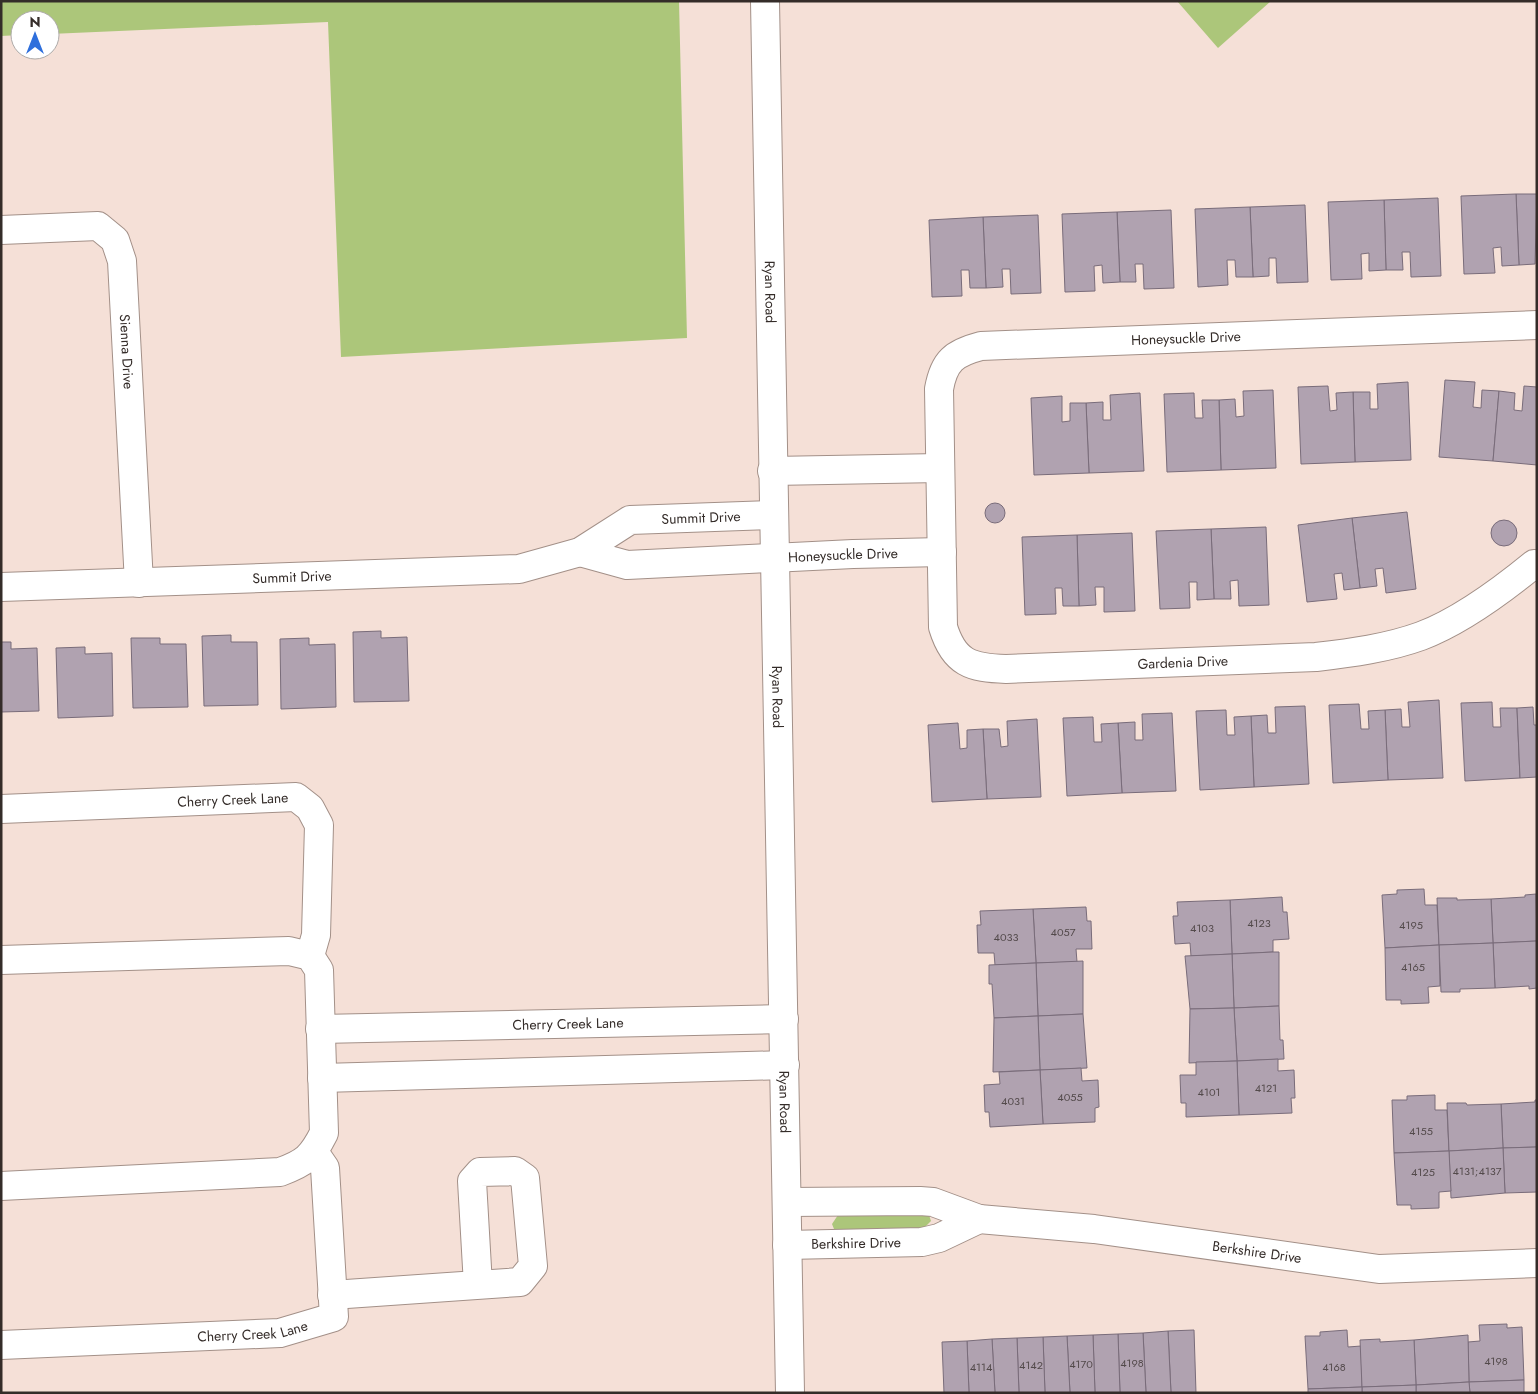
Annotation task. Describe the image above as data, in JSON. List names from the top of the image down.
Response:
{
  "streets": {
    "street": [
      "Ryan Road",
      "Honeysuckle Drive",
      "Sienna Drive",
      "Summit Drive",
      "Gardenia Drive",
      "Cherry Creek Lane",
      "Berkshire Drive"
    ]
  },
  "crossings": [
    ["Ryan Road", "Honeysuckle Drive"],
    ["Ryan Road", "Summit Drive"],
    ["Ryan Road", "Cherry Creek Lane"],
    ["Ryan Road", "Berkshire Drive"],
    ["Honeysuckle Drive", "Gardenia Drive"],
    ["Sienna Drive", "Summit Drive"]
  ],
  "house_numbers": [
    "4123",
    "4195",
    "4103",
    "4057",
    "4033",
    "4165",
    "4121",
    "4101",
    "4055",
    "4031",
    "4155",
    "4131;4137",
    "4125",
    "4198",
    "4198",
    "4170",
    "4142",
    "4114",
    "4168"
  ],
  "north": "top"
}
